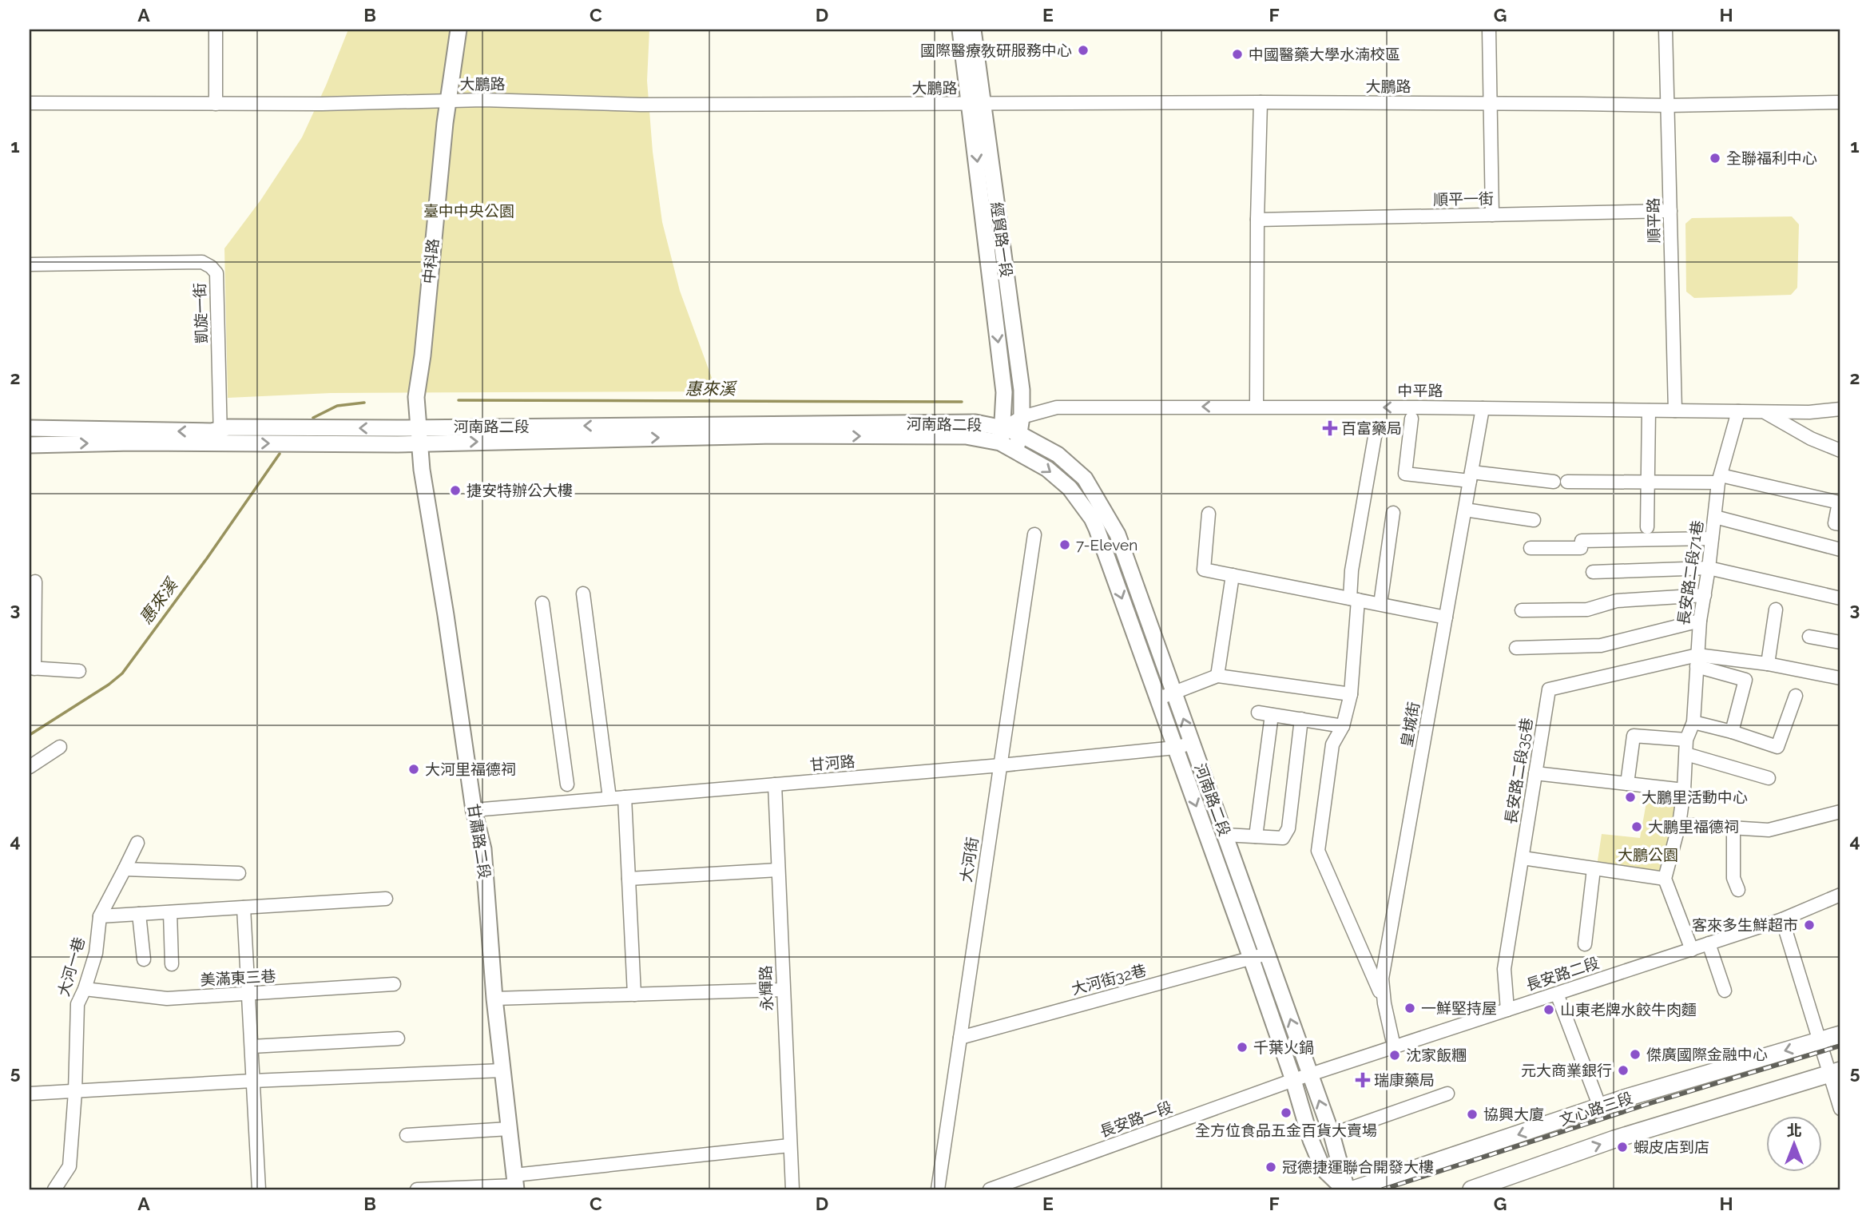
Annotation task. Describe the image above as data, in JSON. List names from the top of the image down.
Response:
{
  "streets": {
    "main road": ["文心路三段"],
    "street": [
      "大鵬路",
      "順平一街",
      "順平路",
      "經貿路一段",
      "中科路",
      "凱旋一街",
      "中平路",
      "河南路二段",
      "長安路二段71巷",
      "皇城街",
      "甘河路",
      "長安路二段35巷",
      "甘肅路二段",
      "大河街",
      "大河一巷",
      "長安路二段",
      "美滿東三巷",
      "大河街32巷",
      "永輝路",
      "長安路一段"
    ]
  },
  "crossings": [
    ["大鵬路", "順平路"],
    ["大鵬路", "經貿路一段"],
    ["大鵬路", "中科路"],
    ["順平一街", "順平路"],
    ["順平路", "中平路"],
    ["經貿路一段", "中平路"],
    ["經貿路一段", "河南路二段"],
    ["中科路", "河南路二段"],
    ["中科路", "甘肅路二段"],
    ["凱旋一街", "河南路二段"],
    ["中平路", "河南路二段"],
    ["中平路", "長安路二段71巷"],
    ["中平路", "皇城街"],
    ["河南路二段", "甘河路"],
    ["河南路二段", "甘肅路二段"],
    ["河南路二段", "長安路二段"],
    ["河南路二段", "大河街32巷"],
    ["河南路二段", "長安路一段"],
    ["長安路二段71巷", "長安路二段35巷"],
    ["皇城街", "長安路二段"],
    ["甘河路", "甘肅路二段"],
    ["甘河路", "大河街"],
    ["甘河路", "永輝路"],
    ["長安路二段35巷", "長安路二段"],
    ["大河街", "大河街32巷"],
    ["大河一巷", "美滿東三巷"],
    ["長安路二段", "長安路一段"]
  ],
  "one_way": ["中平路"],
  "water": ["惠來溪"],
  "parks": ["臺中中央公園", "大鵬公園"],
  "places": {
    "other": [
      "國際醫療敎研服務中心",
      "中國醫藥大學水湳校區",
      "全聯福利中心",
      "捷安特辦公大樓",
      "7-Eleven",
      "大河里福德祠",
      "大鵬里活動中心",
      "大鵬里福德祠",
      "客來多生鮮超市",
      "一鮮堅持屋",
      "山東老牌水餃牛肉麵",
      "千葉火鍋",
      "傑廣國際金融中心",
      "沈家飯糰",
      "元大商業銀行",
      "全方位食品五金百貨大賣場",
      "協興大廈",
      "蝦皮店到店",
      "冠德捷運聯合開發大樓"
    ],
    "health": ["百富藥局", "瑞康藥局"]
  },
  "north": "top",
  "grid": {
    "columns": [
      "A",
      "B",
      "C",
      "D",
      "E",
      "F",
      "G",
      "H"
    ],
    "rows": [
      "1",
      "2",
      "3",
      "4",
      "5"
    ]
  }
}
